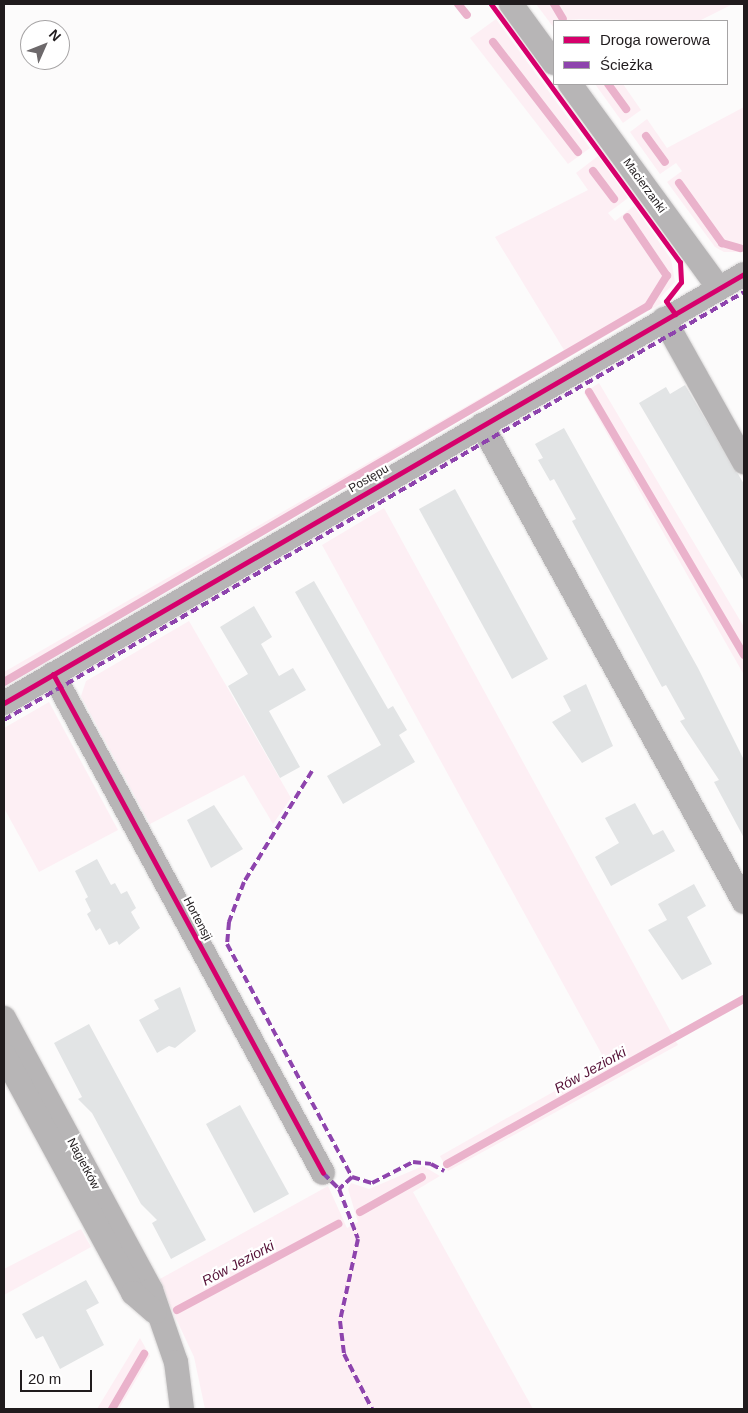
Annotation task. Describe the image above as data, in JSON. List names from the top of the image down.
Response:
{
  "streets": {
    "street": [
      "Macierzanki",
      "Postępu",
      "Hortensji",
      "Nagietków"
    ]
  },
  "crossings": [
    ["Macierzanki", "Postępu"],
    ["Postępu", "Hortensji"]
  ],
  "water": ["Rów Jeziorki"],
  "legend": ["Droga rowerowa", "Ścieżka"],
  "scale_bar": "20 m",
  "north": "top right"
}
